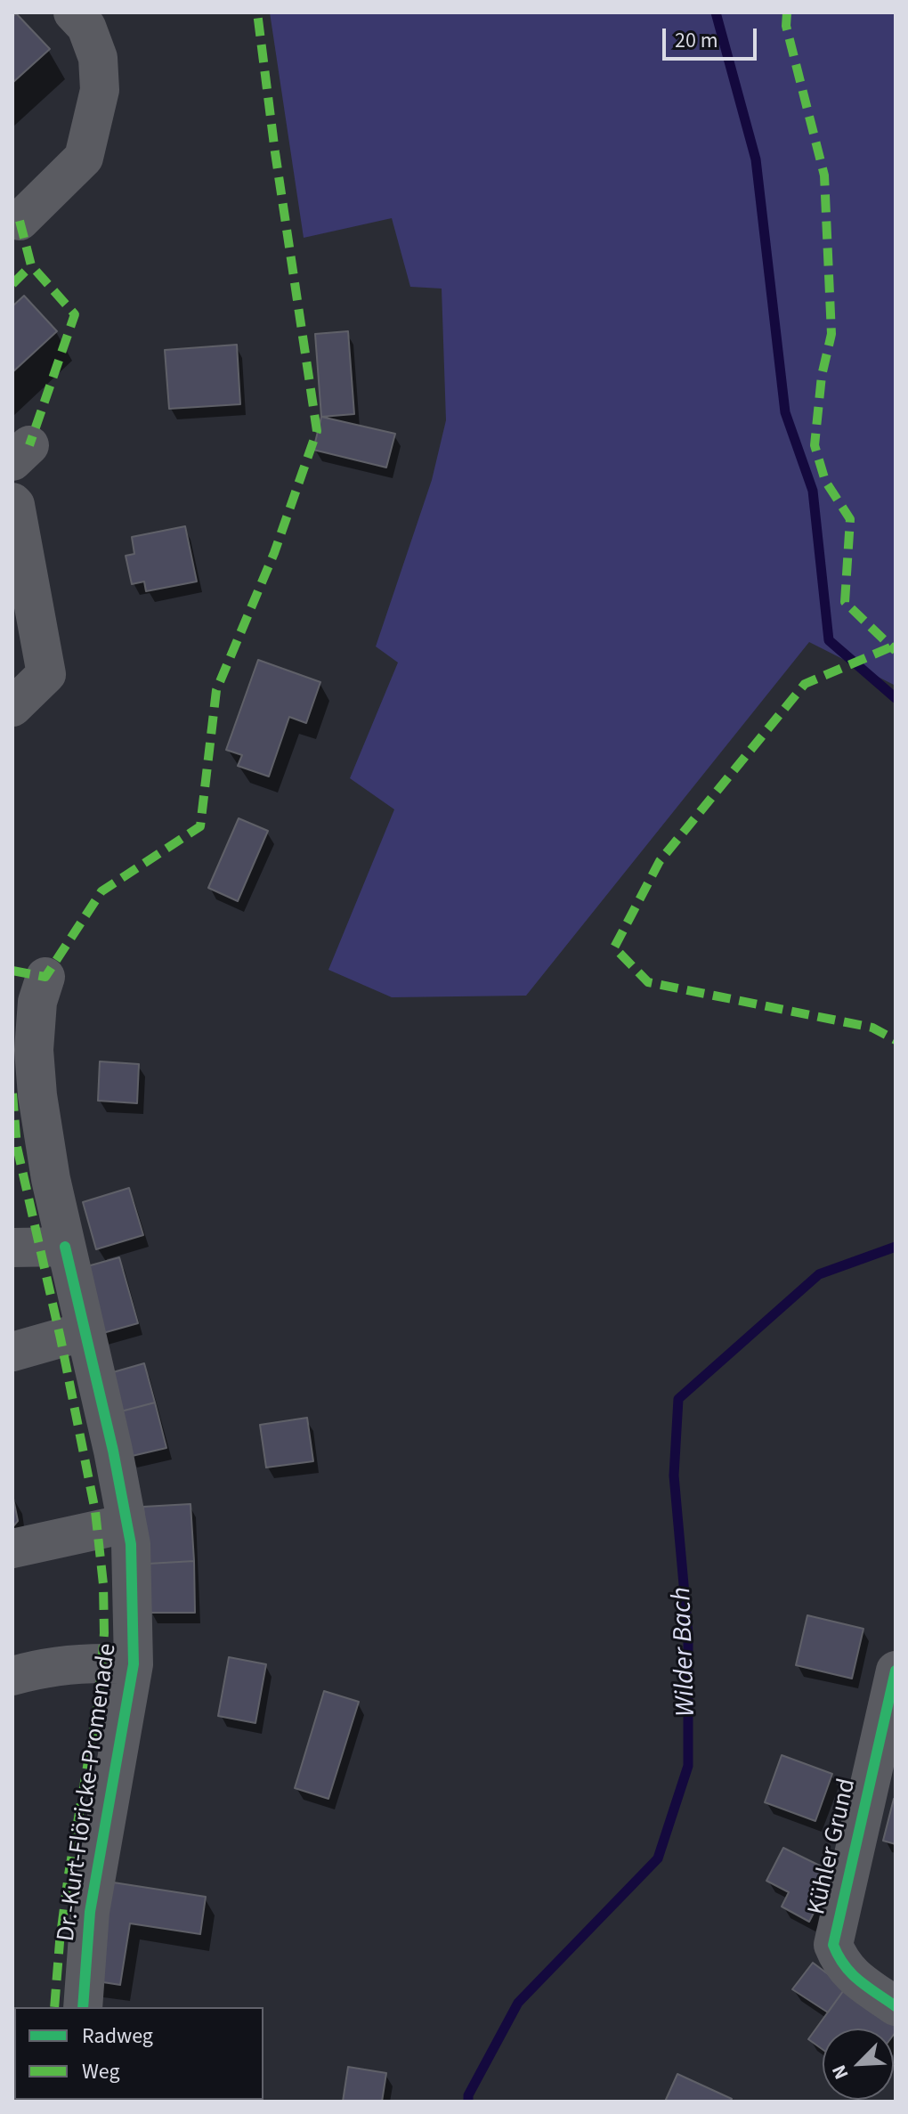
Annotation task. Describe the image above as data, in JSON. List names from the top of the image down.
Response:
{
  "streets": {
    "street": ["Dr.-Kurt-Flöricke-Promenade", "Kühler Grund"]
  },
  "water": ["Wilder Bach"],
  "legend": ["Radweg", "Weg"],
  "scale_bar": "20 m",
  "north": "bottom left"
}
